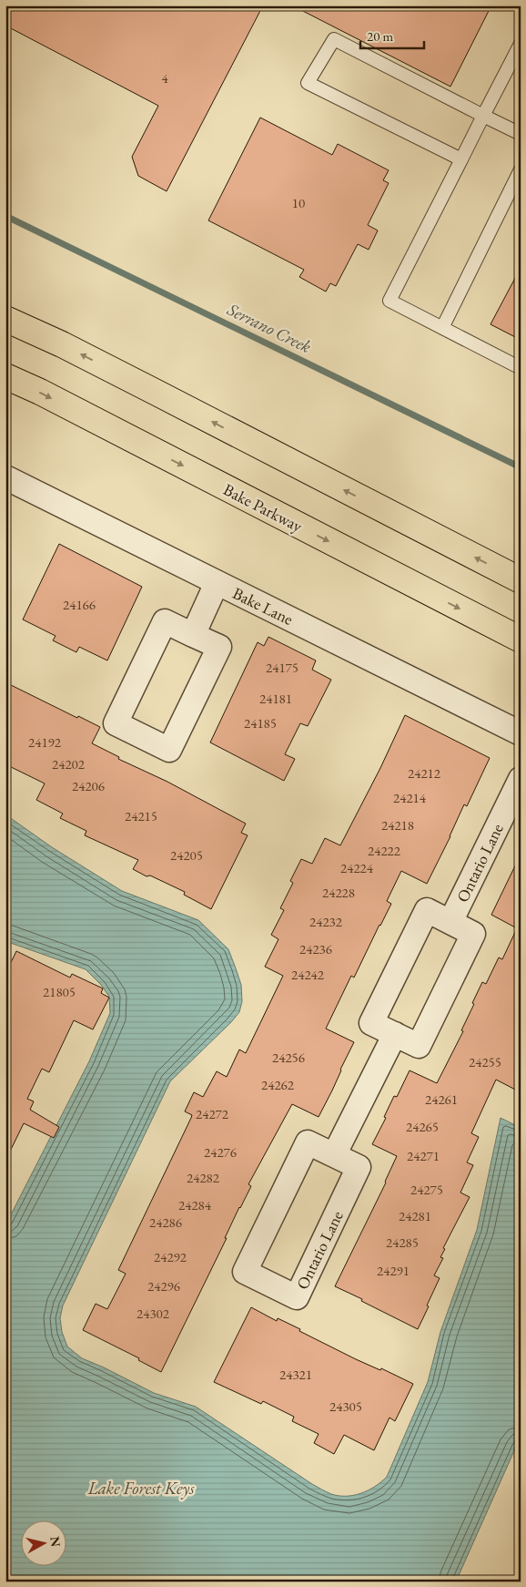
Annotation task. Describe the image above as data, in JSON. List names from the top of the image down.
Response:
{
  "streets": {
    "main road": ["Bake Parkway"],
    "street": ["Bake Lane", "Ontario Lane"]
  },
  "water": ["Serrano Creek", "Lake Forest Keys"],
  "house_numbers": [
    "4",
    "10",
    "24166",
    "24175",
    "24181",
    "24185",
    "24192",
    "24202",
    "24212",
    "24206",
    "24214",
    "24215",
    "24218",
    "24222",
    "24205",
    "24224",
    "24228",
    "24232",
    "24236",
    "24242",
    "21805",
    "24256",
    "24255",
    "24262",
    "24261",
    "24272",
    "24265",
    "24276",
    "24271",
    "24282",
    "24275",
    "24284",
    "24281",
    "24286",
    "24285",
    "24292",
    "24291",
    "24296",
    "24302",
    "24321",
    "24305"
  ],
  "scale_bar": "20 m",
  "north": "right"
}
